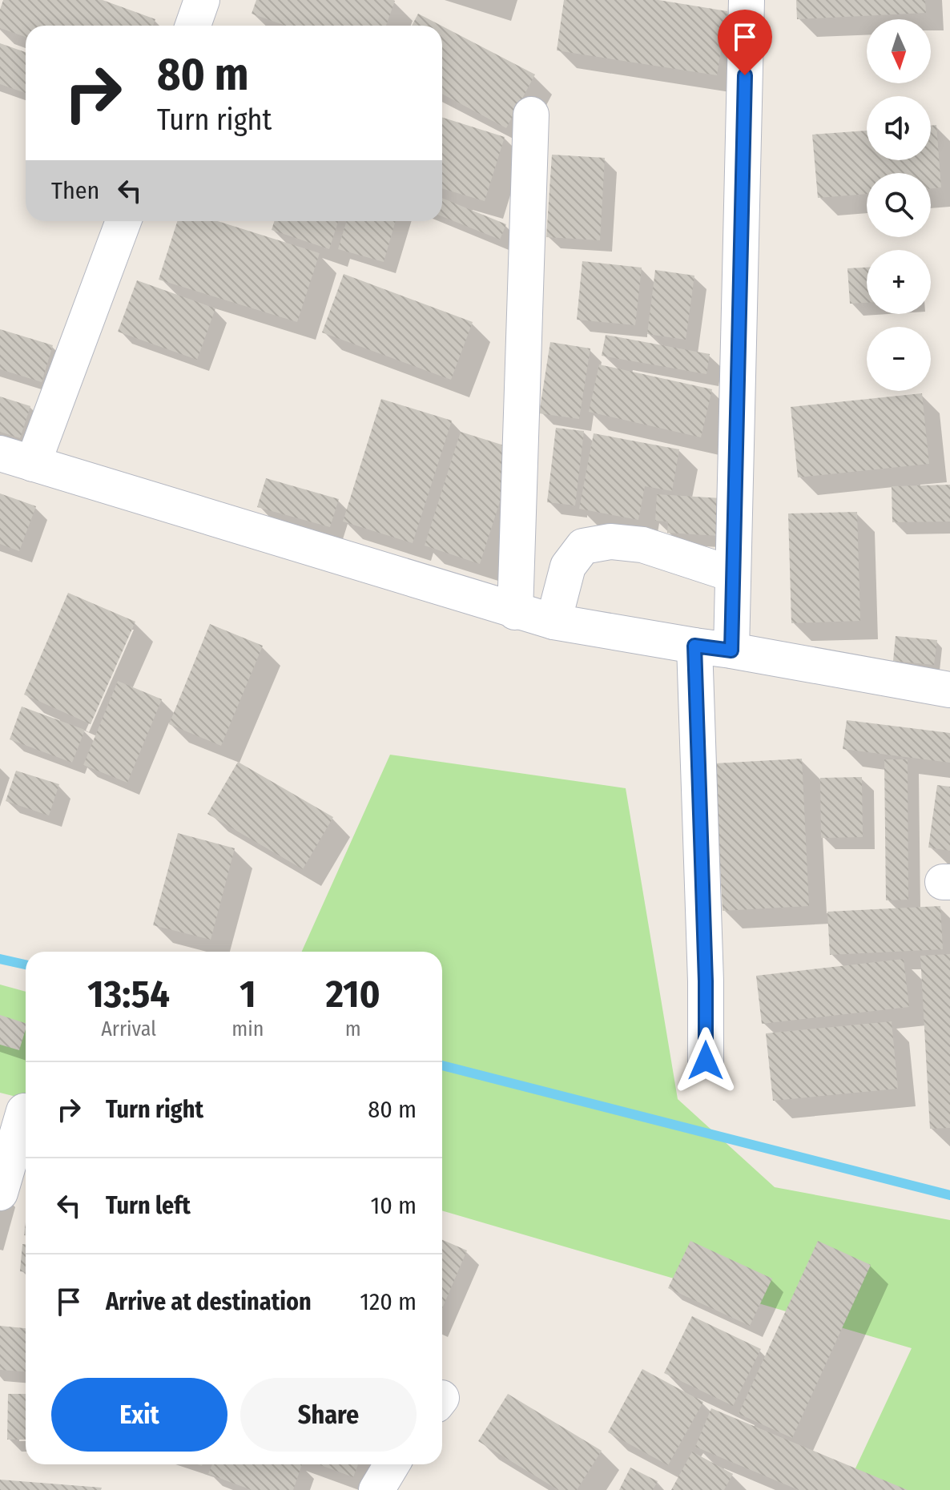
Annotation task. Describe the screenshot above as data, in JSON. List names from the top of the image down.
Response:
{
  "north": "bottom",
  "page": {
    "map_buttons": ["+", "−"],
    "turn": ["80 m", "Turn right"],
    "then": "Then",
    "eta": [
      "13:54",
      "Arrival",
      "1",
      "min",
      "210",
      "m"
    ],
    "list": [
      {
        "name": "Turn right",
        "value": "80 m"
      },
      {
        "name": "Turn left",
        "value": "10 m"
      },
      {
        "name": "Arrive at destination",
        "value": "120 m"
      }
    ],
    "buttons": ["Exit", "Share"]
  }
}
